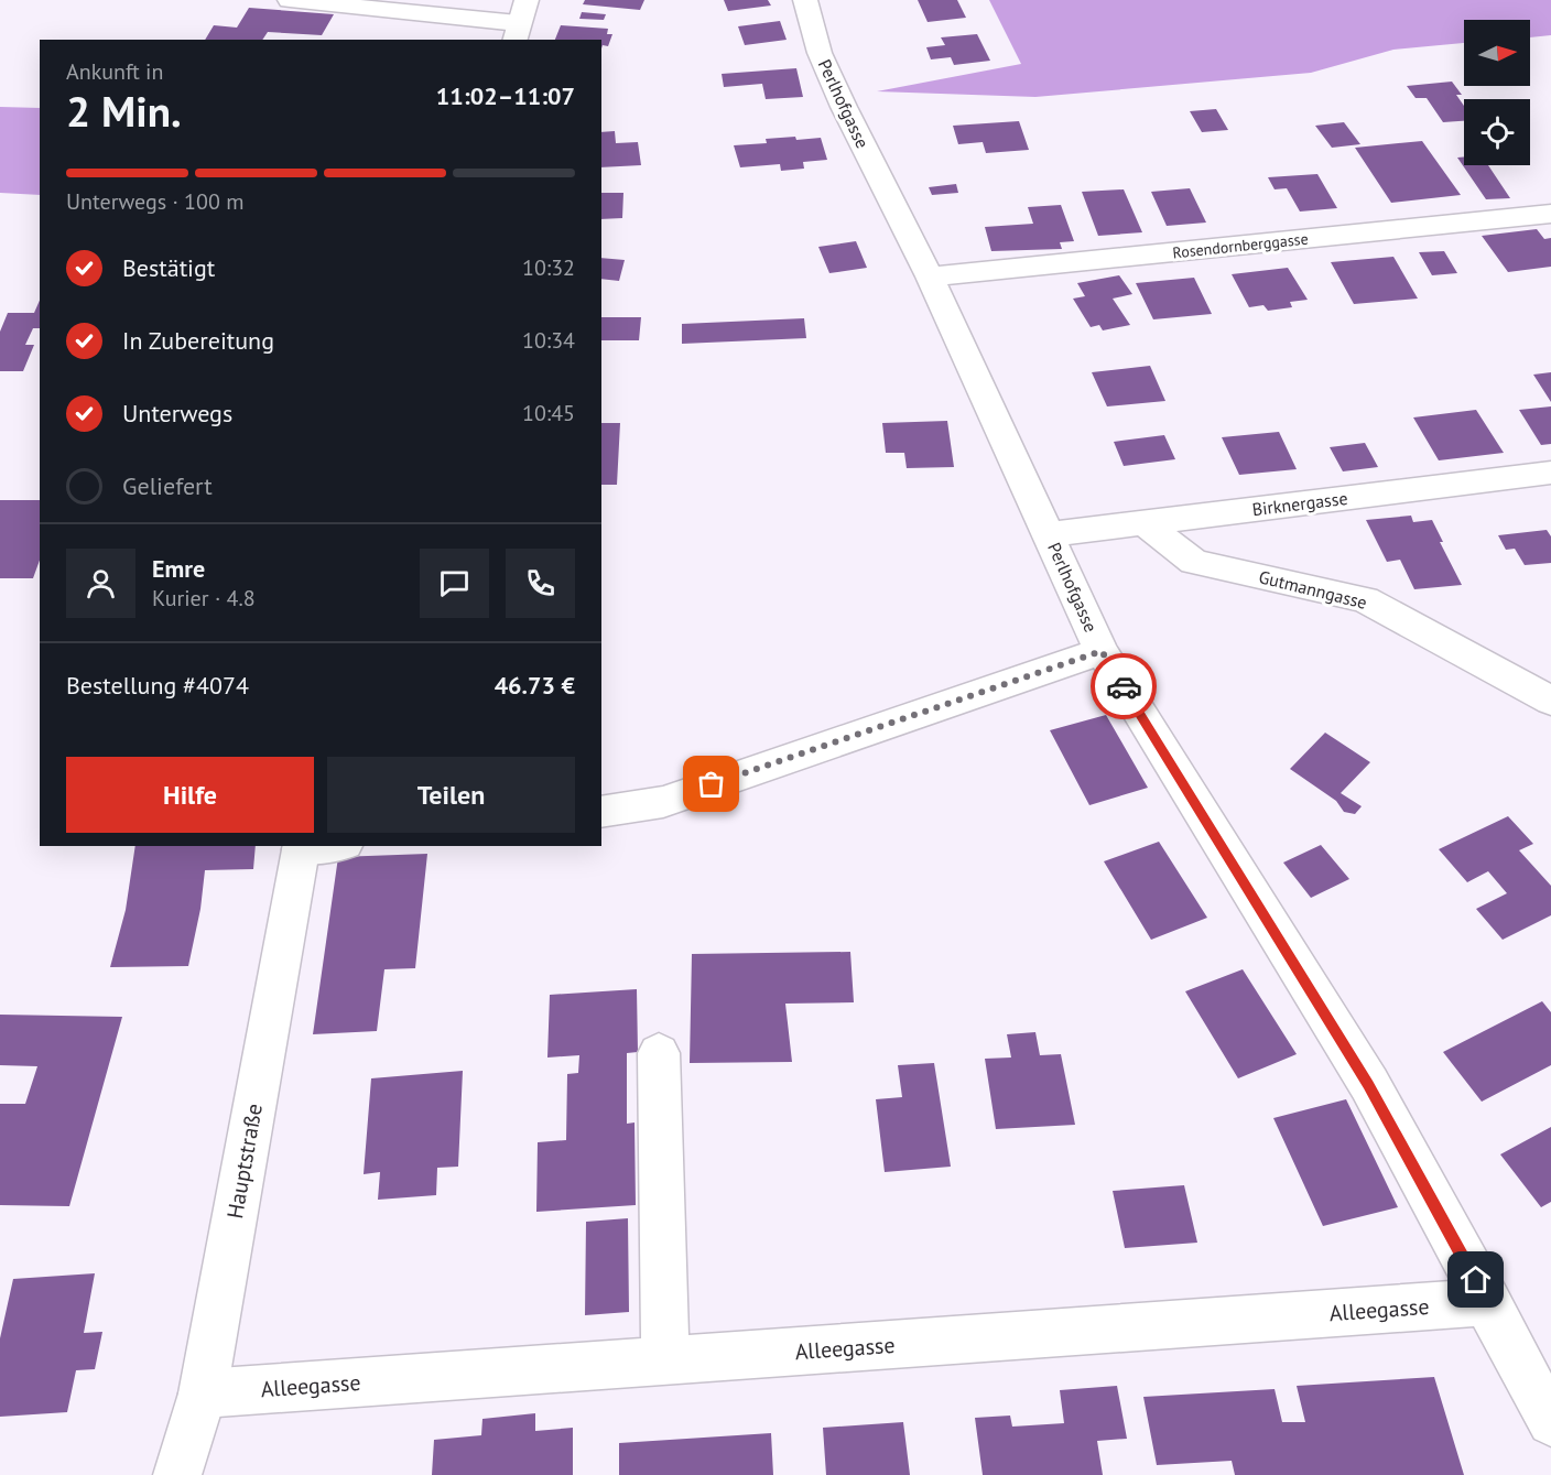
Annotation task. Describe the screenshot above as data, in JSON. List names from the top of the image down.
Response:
{
  "streets": {
    "street": [
      "Perlhofgasse",
      "Rosendornberggasse",
      "Birknergasse",
      "Gutmanngasse",
      "Hauptstraße",
      "Alleegasse"
    ]
  },
  "crossings": [
    ["Perlhofgasse", "Rosendornberggasse"],
    ["Perlhofgasse", "Birknergasse"],
    ["Perlhofgasse", "Alleegasse"],
    ["Birknergasse", "Gutmanngasse"],
    ["Hauptstraße", "Alleegasse"]
  ],
  "north": "right",
  "page": {
    "heading": ["2 Min.", "Ankunft in", "11:02–11:07"],
    "panel": [
      "Emre",
      "Kurier · 4.8",
      "Bestellung #4074",
      "46.73 €"
    ],
    "bar": "Unterwegs · 100 m",
    "list": [
      ["Bestätigt", "10:32"],
      ["In Zubereitung", "10:34"],
      ["Unterwegs", "10:45"],
      "Geliefert"
    ],
    "buttons": ["Hilfe", "Teilen"]
  }
}
